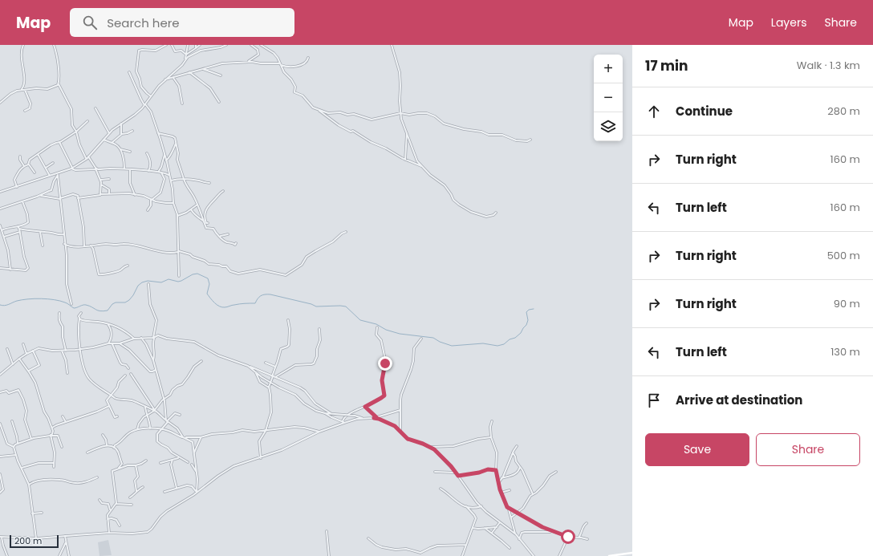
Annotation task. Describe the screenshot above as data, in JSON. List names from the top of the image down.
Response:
{
  "scale_bar": "200 m",
  "page": {
    "header": "Map",
    "search": "Search here",
    "nav": ["Map", "Layers", "Share"],
    "heading": ["17 min", "Walk · 1.3 km"],
    "map_buttons": ["+", "−"],
    "list": [
      ["Continue", "280 m"],
      ["Turn right", "160 m"],
      ["Turn left", "160 m"],
      ["Turn right", "500 m"],
      ["Turn right", "90 m"],
      ["Turn left", "130 m"],
      "Arrive at destination"
    ],
    "buttons": ["Save", "Share"],
    "scale": "200 m"
  }
}
